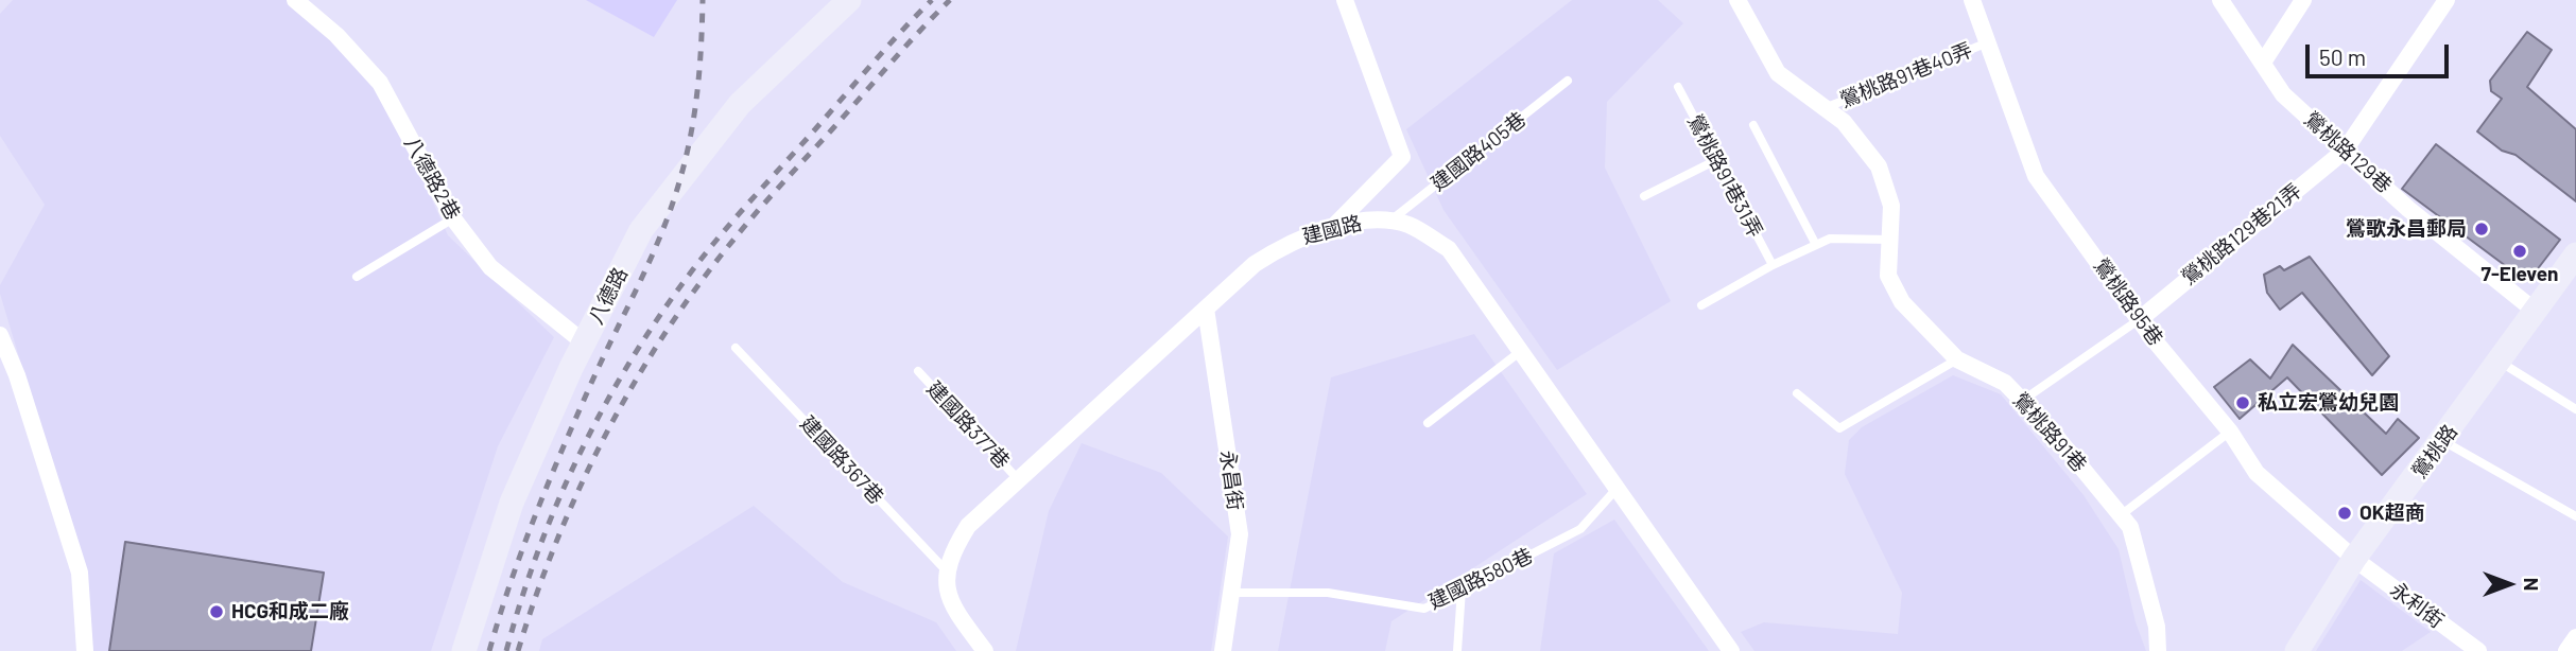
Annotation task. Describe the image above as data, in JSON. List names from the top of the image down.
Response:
{
  "streets": {
    "main road": ["八德路", "鶯桃路"],
    "street": [
      "鶯桃路129巷",
      "八德路2巷",
      "建國路",
      "鶯桃路129巷21弄",
      "鶯桃路95巷",
      "鶯桃路91巷",
      "永昌街",
      "永利街"
    ],
    "lane": [
      "鶯桃路91巷40弄",
      "建國路405巷",
      "鶯桃路91巷31弄",
      "建國路377巷",
      "建國路367巷",
      "建國路580巷"
    ]
  },
  "crossings": [
    ["鶯桃路91巷40弄", "鶯桃路95巷"],
    ["鶯桃路91巷40弄", "鶯桃路91巷"],
    ["建國路405巷", "建國路"],
    ["鶯桃路129巷", "鶯桃路129巷21弄"],
    ["鶯桃路129巷", "鶯桃路"],
    ["八德路2巷", "八德路"],
    ["建國路", "建國路377巷"],
    ["建國路", "建國路367巷"],
    ["建國路", "永昌街"],
    ["建國路", "建國路580巷"],
    ["鶯桃路129巷21弄", "鶯桃路95巷"],
    ["鶯桃路95巷", "鶯桃路"],
    ["鶯桃路95巷", "永利街"],
    ["鶯桃路", "永利街"],
    ["永昌街", "建國路580巷"]
  ],
  "places": [
    "鶯歌永昌郵局",
    "7-Eleven",
    "私立宏鶯幼兒園",
    "OK超商",
    "HCG和成二廠"
  ],
  "scale_bar": "50 m",
  "north": "right"
}
